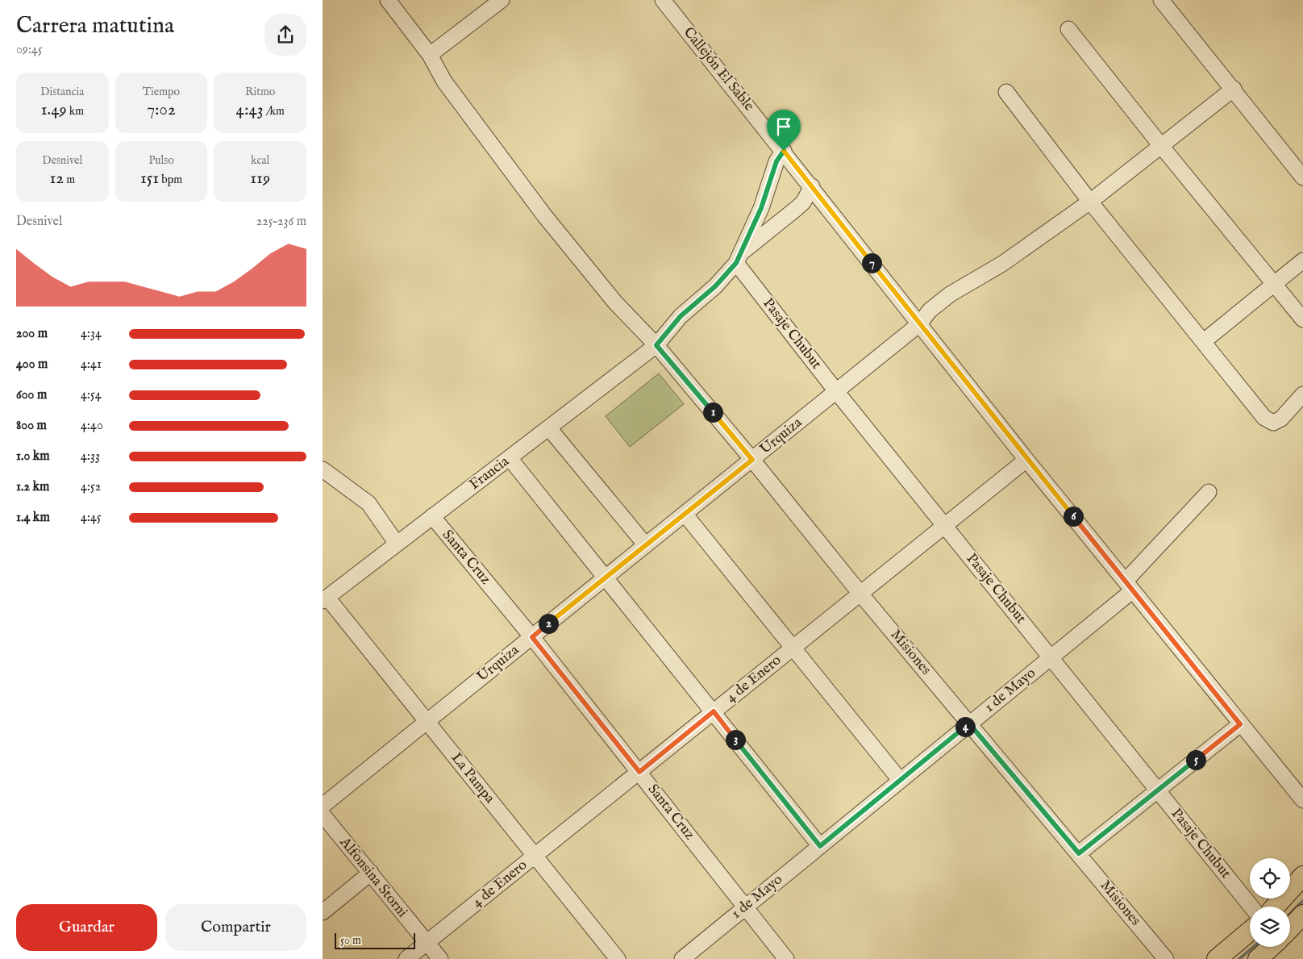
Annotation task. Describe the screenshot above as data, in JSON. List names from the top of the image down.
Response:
{
  "streets": {
    "street": [
      "Callejón El Sable",
      "Pasaje Chubut",
      "Urquiza",
      "Francia",
      "Santa Cruz",
      "Misiones",
      "4 de Enero",
      "1 de Mayo",
      "La Pampa",
      "Alfonsina Storni"
    ]
  },
  "crossings": [
    ["Callejón El Sable", "Urquiza"],
    ["Callejón El Sable", "4 de Enero"],
    ["Callejón El Sable", "1 de Mayo"],
    ["Pasaje Chubut", "Urquiza"],
    ["Pasaje Chubut", "Francia"],
    ["Pasaje Chubut", "4 de Enero"],
    ["Pasaje Chubut", "1 de Mayo"],
    ["Urquiza", "Santa Cruz"],
    ["Urquiza", "Misiones"],
    ["Urquiza", "La Pampa"],
    ["Francia", "Santa Cruz"],
    ["Francia", "Misiones"],
    ["Francia", "La Pampa"],
    ["Santa Cruz", "4 de Enero"],
    ["Santa Cruz", "1 de Mayo"],
    ["Misiones", "4 de Enero"],
    ["Misiones", "1 de Mayo"],
    ["4 de Enero", "La Pampa"],
    ["4 de Enero", "Alfonsina Storni"]
  ],
  "scale_bar": "50 m",
  "page": {
    "heading": ["Carrera matutina", "09:45"],
    "stats": [
      ["Distancia", "1.49 km"],
      ["Tiempo", "7:02"],
      ["Ritmo", "4:43 /km"],
      ["Desnivel", "12 m"],
      ["Pulso", "151 bpm"],
      ["kcal", "119"]
    ],
    "chart": ["Desnivel", "225–236 m"],
    "pins": [
      "7",
      "1",
      "6",
      "2",
      "4",
      "3",
      "5"
    ],
    "list": [
      {
        "name": "200 m",
        "note": "4:34"
      },
      {
        "name": "400 m",
        "note": "4:41"
      },
      {
        "name": "600 m",
        "note": "4:54"
      },
      {
        "name": "800 m",
        "note": "4:40"
      },
      {
        "name": "1.0 km",
        "note": "4:33"
      },
      {
        "name": "1.2 km",
        "note": "4:52"
      },
      {
        "name": "1.4 km",
        "note": "4:45"
      }
    ],
    "buttons": ["Guardar", "Compartir"],
    "scale": "50 m"
  }
}
